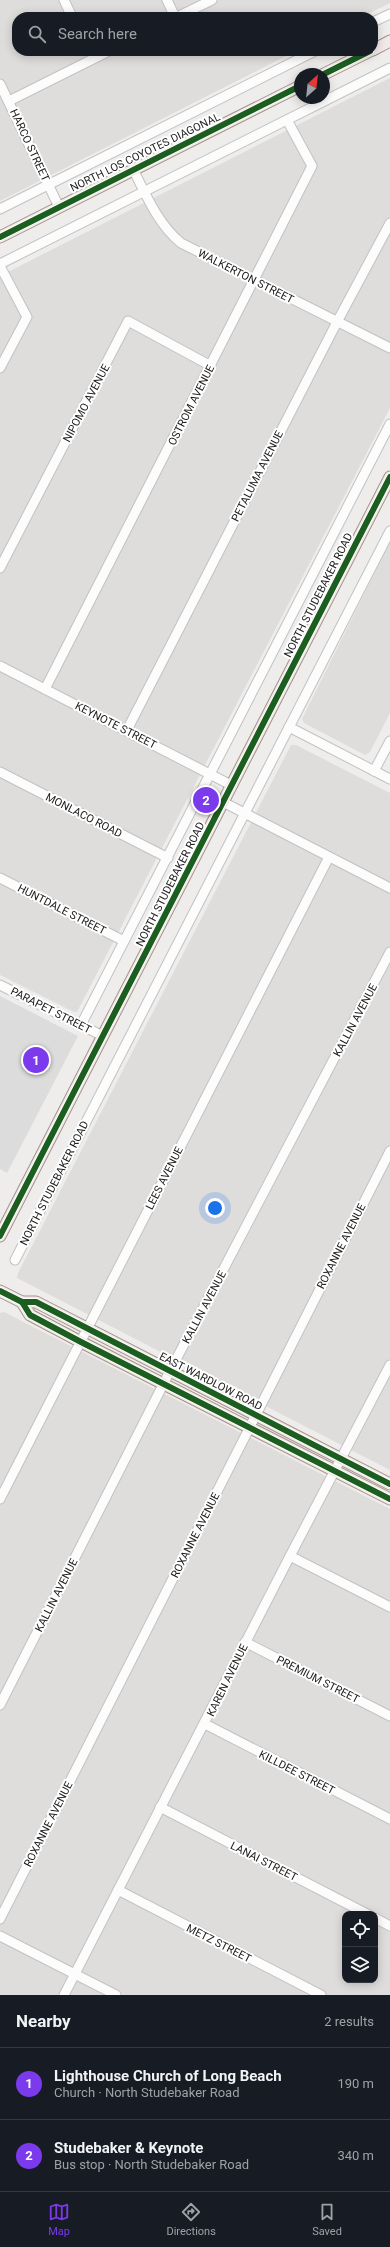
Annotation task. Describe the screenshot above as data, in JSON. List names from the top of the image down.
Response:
{
  "streets": {
    "main road": ["NORTH LOS COYOTES DIAGONAL", "NORTH STUDEBAKER ROAD", "EAST WARDLOW ROAD"],
    "street": [
      "HARCO STREET",
      "WALKERTON STREET",
      "NIPOMO AVENUE",
      "OSTROM AVENUE",
      "PETALUMA AVENUE",
      "KEYNOTE STREET",
      "MONLACO ROAD",
      "HUNTDALE STREET",
      "PARAPET STREET",
      "KALLIN AVENUE",
      "LEES AVENUE",
      "ROXANNE AVENUE",
      "PREMIUM STREET",
      "KAREN AVENUE",
      "KILLDEE STREET",
      "LANAI STREET",
      "METZ STREET"
    ]
  },
  "crossings": [
    ["HARCO STREET", "NORTH LOS COYOTES DIAGONAL"],
    ["NORTH LOS COYOTES DIAGONAL", "WALKERTON STREET"],
    ["WALKERTON STREET", "OSTROM AVENUE"],
    ["WALKERTON STREET", "PETALUMA AVENUE"],
    ["NIPOMO AVENUE", "OSTROM AVENUE"],
    ["OSTROM AVENUE", "KEYNOTE STREET"],
    ["PETALUMA AVENUE", "KEYNOTE STREET"],
    ["NORTH STUDEBAKER ROAD", "KEYNOTE STREET"],
    ["NORTH STUDEBAKER ROAD", "MONLACO ROAD"],
    ["NORTH STUDEBAKER ROAD", "HUNTDALE STREET"],
    ["NORTH STUDEBAKER ROAD", "PARAPET STREET"],
    ["KALLIN AVENUE", "EAST WARDLOW ROAD"],
    ["LEES AVENUE", "EAST WARDLOW ROAD"],
    ["ROXANNE AVENUE", "EAST WARDLOW ROAD"],
    ["EAST WARDLOW ROAD", "KAREN AVENUE"],
    ["PREMIUM STREET", "KAREN AVENUE"],
    ["KAREN AVENUE", "KILLDEE STREET"],
    ["KAREN AVENUE", "LANAI STREET"],
    ["KAREN AVENUE", "METZ STREET"]
  ],
  "north": "top right",
  "page": {
    "search": "Search here",
    "pins": ["2", "1"],
    "heading": ["Nearby", "2 results"],
    "list": [
      {
        "mark": "1",
        "name": "Lighthouse Church of Long Beach",
        "note": "Church · North Studebaker Road",
        "value": "190 m"
      },
      {
        "mark": "2",
        "name": "Studebaker & Keynote",
        "note": "Bus stop · North Studebaker Road",
        "value": "340 m"
      }
    ],
    "nav": ["Map", "Directions", "Saved"]
  }
}
